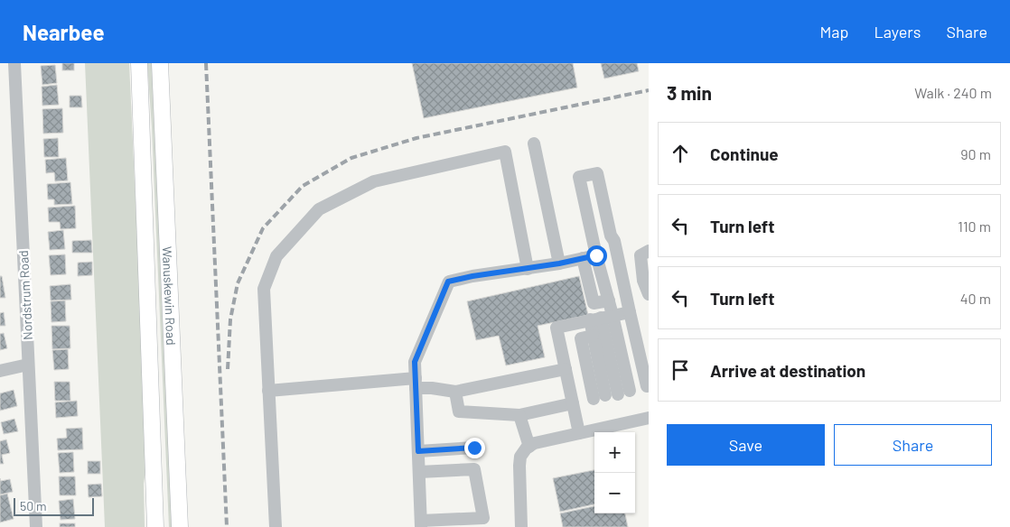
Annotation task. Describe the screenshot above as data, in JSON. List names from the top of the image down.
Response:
{
  "streets": {
    "main road": ["Wanuskewin Road"],
    "street": ["Nordstrum Road"]
  },
  "scale_bar": "50 m",
  "page": {
    "header": "Nearbee",
    "nav": ["Map", "Layers", "Share"],
    "heading": ["3 min", "Walk · 240 m"],
    "list": [
      ["Continue", "90 m"],
      ["Turn left", "110 m"],
      ["Turn left", "40 m"],
      "Arrive at destination"
    ],
    "buttons": ["Save", "Share"],
    "map_buttons": ["+", "−"],
    "scale": "50 m"
  }
}
